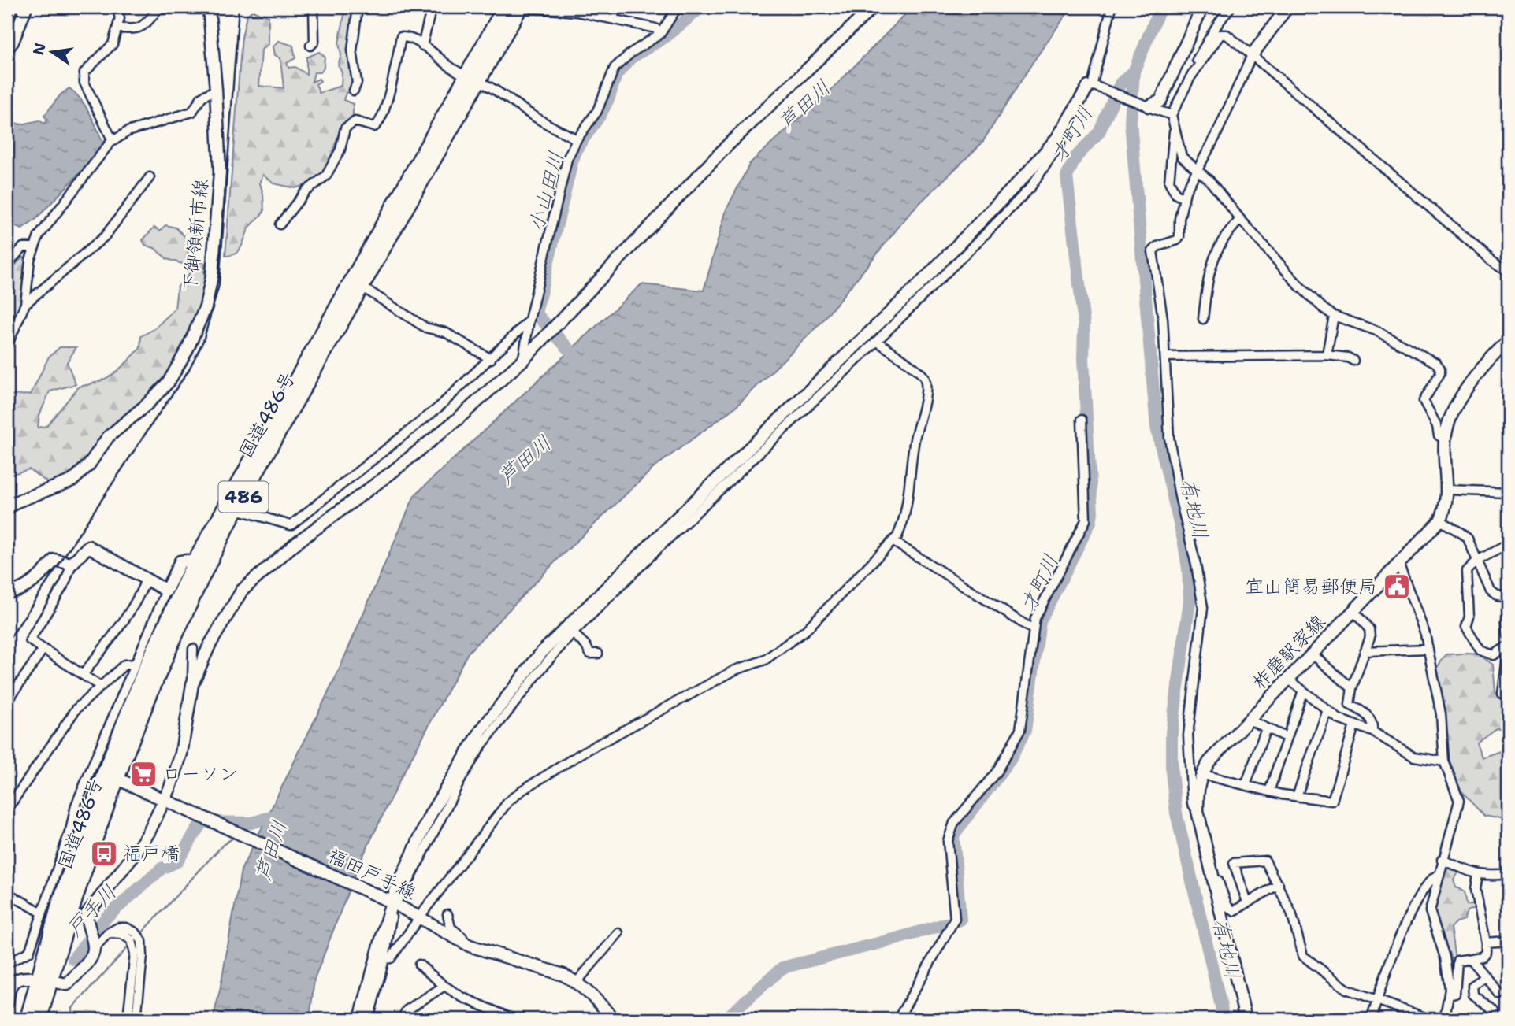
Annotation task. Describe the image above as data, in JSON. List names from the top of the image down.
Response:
{
  "streets": {
    "highway": ["国道486号", "486"],
    "street": ["下御領新市線", "柞磨駅家線", "福田戸手線"]
  },
  "crossings": [
    ["国道486号", "福田戸手線"]
  ],
  "water": [
    "芦田川",
    "才町川",
    "小山田川",
    "有地川",
    "戸手川"
  ],
  "places": {
    "public building": ["宜山簡易郵便局"],
    "supermarket": ["ローソン"],
    "bus stop": ["福戸橋"]
  },
  "north": "left"
}
